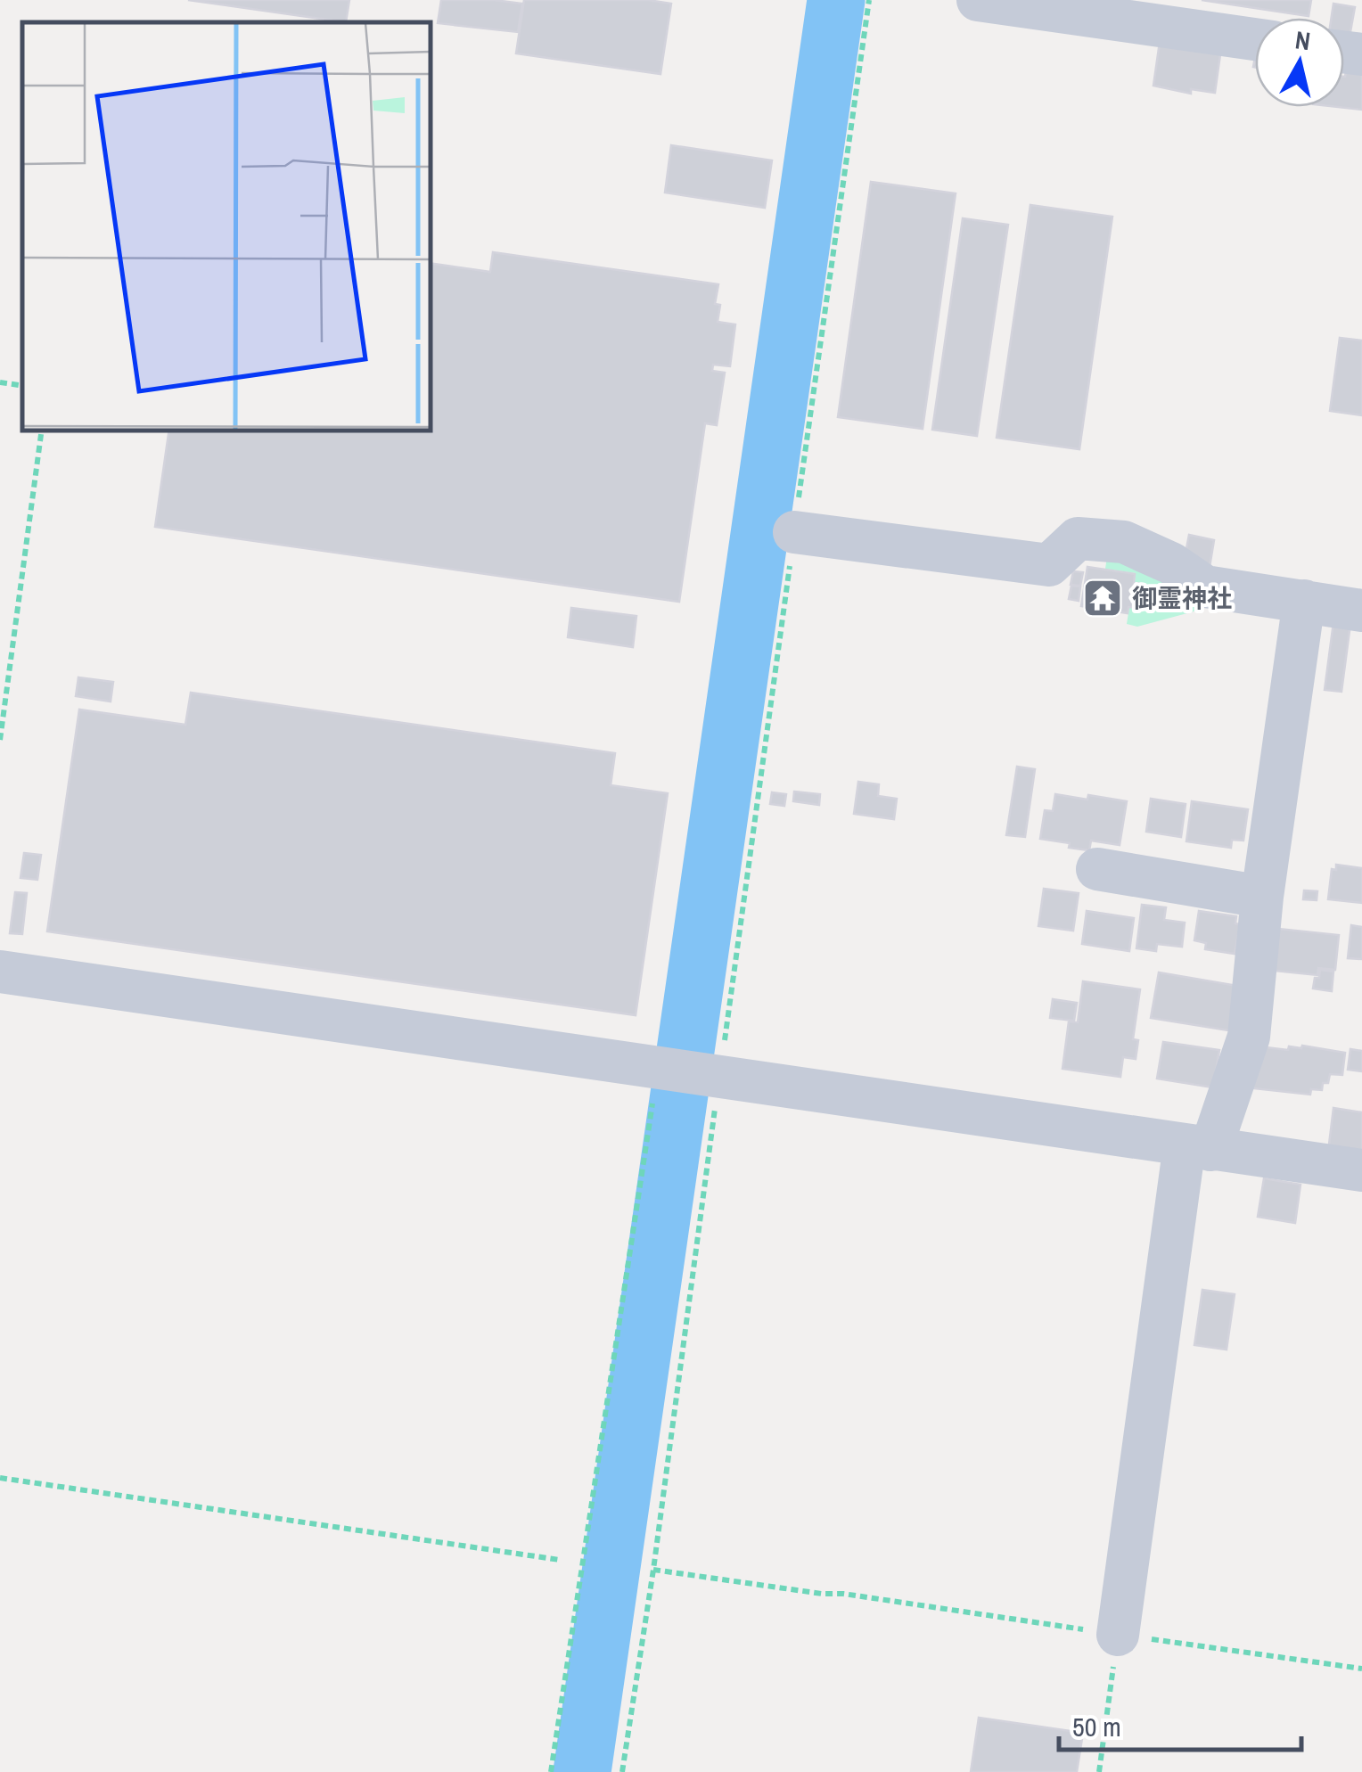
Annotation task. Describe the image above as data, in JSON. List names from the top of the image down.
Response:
{
  "places": {
    "temple": ["御霊神社"]
  },
  "scale_bar": "50 m",
  "north": "top"
}
